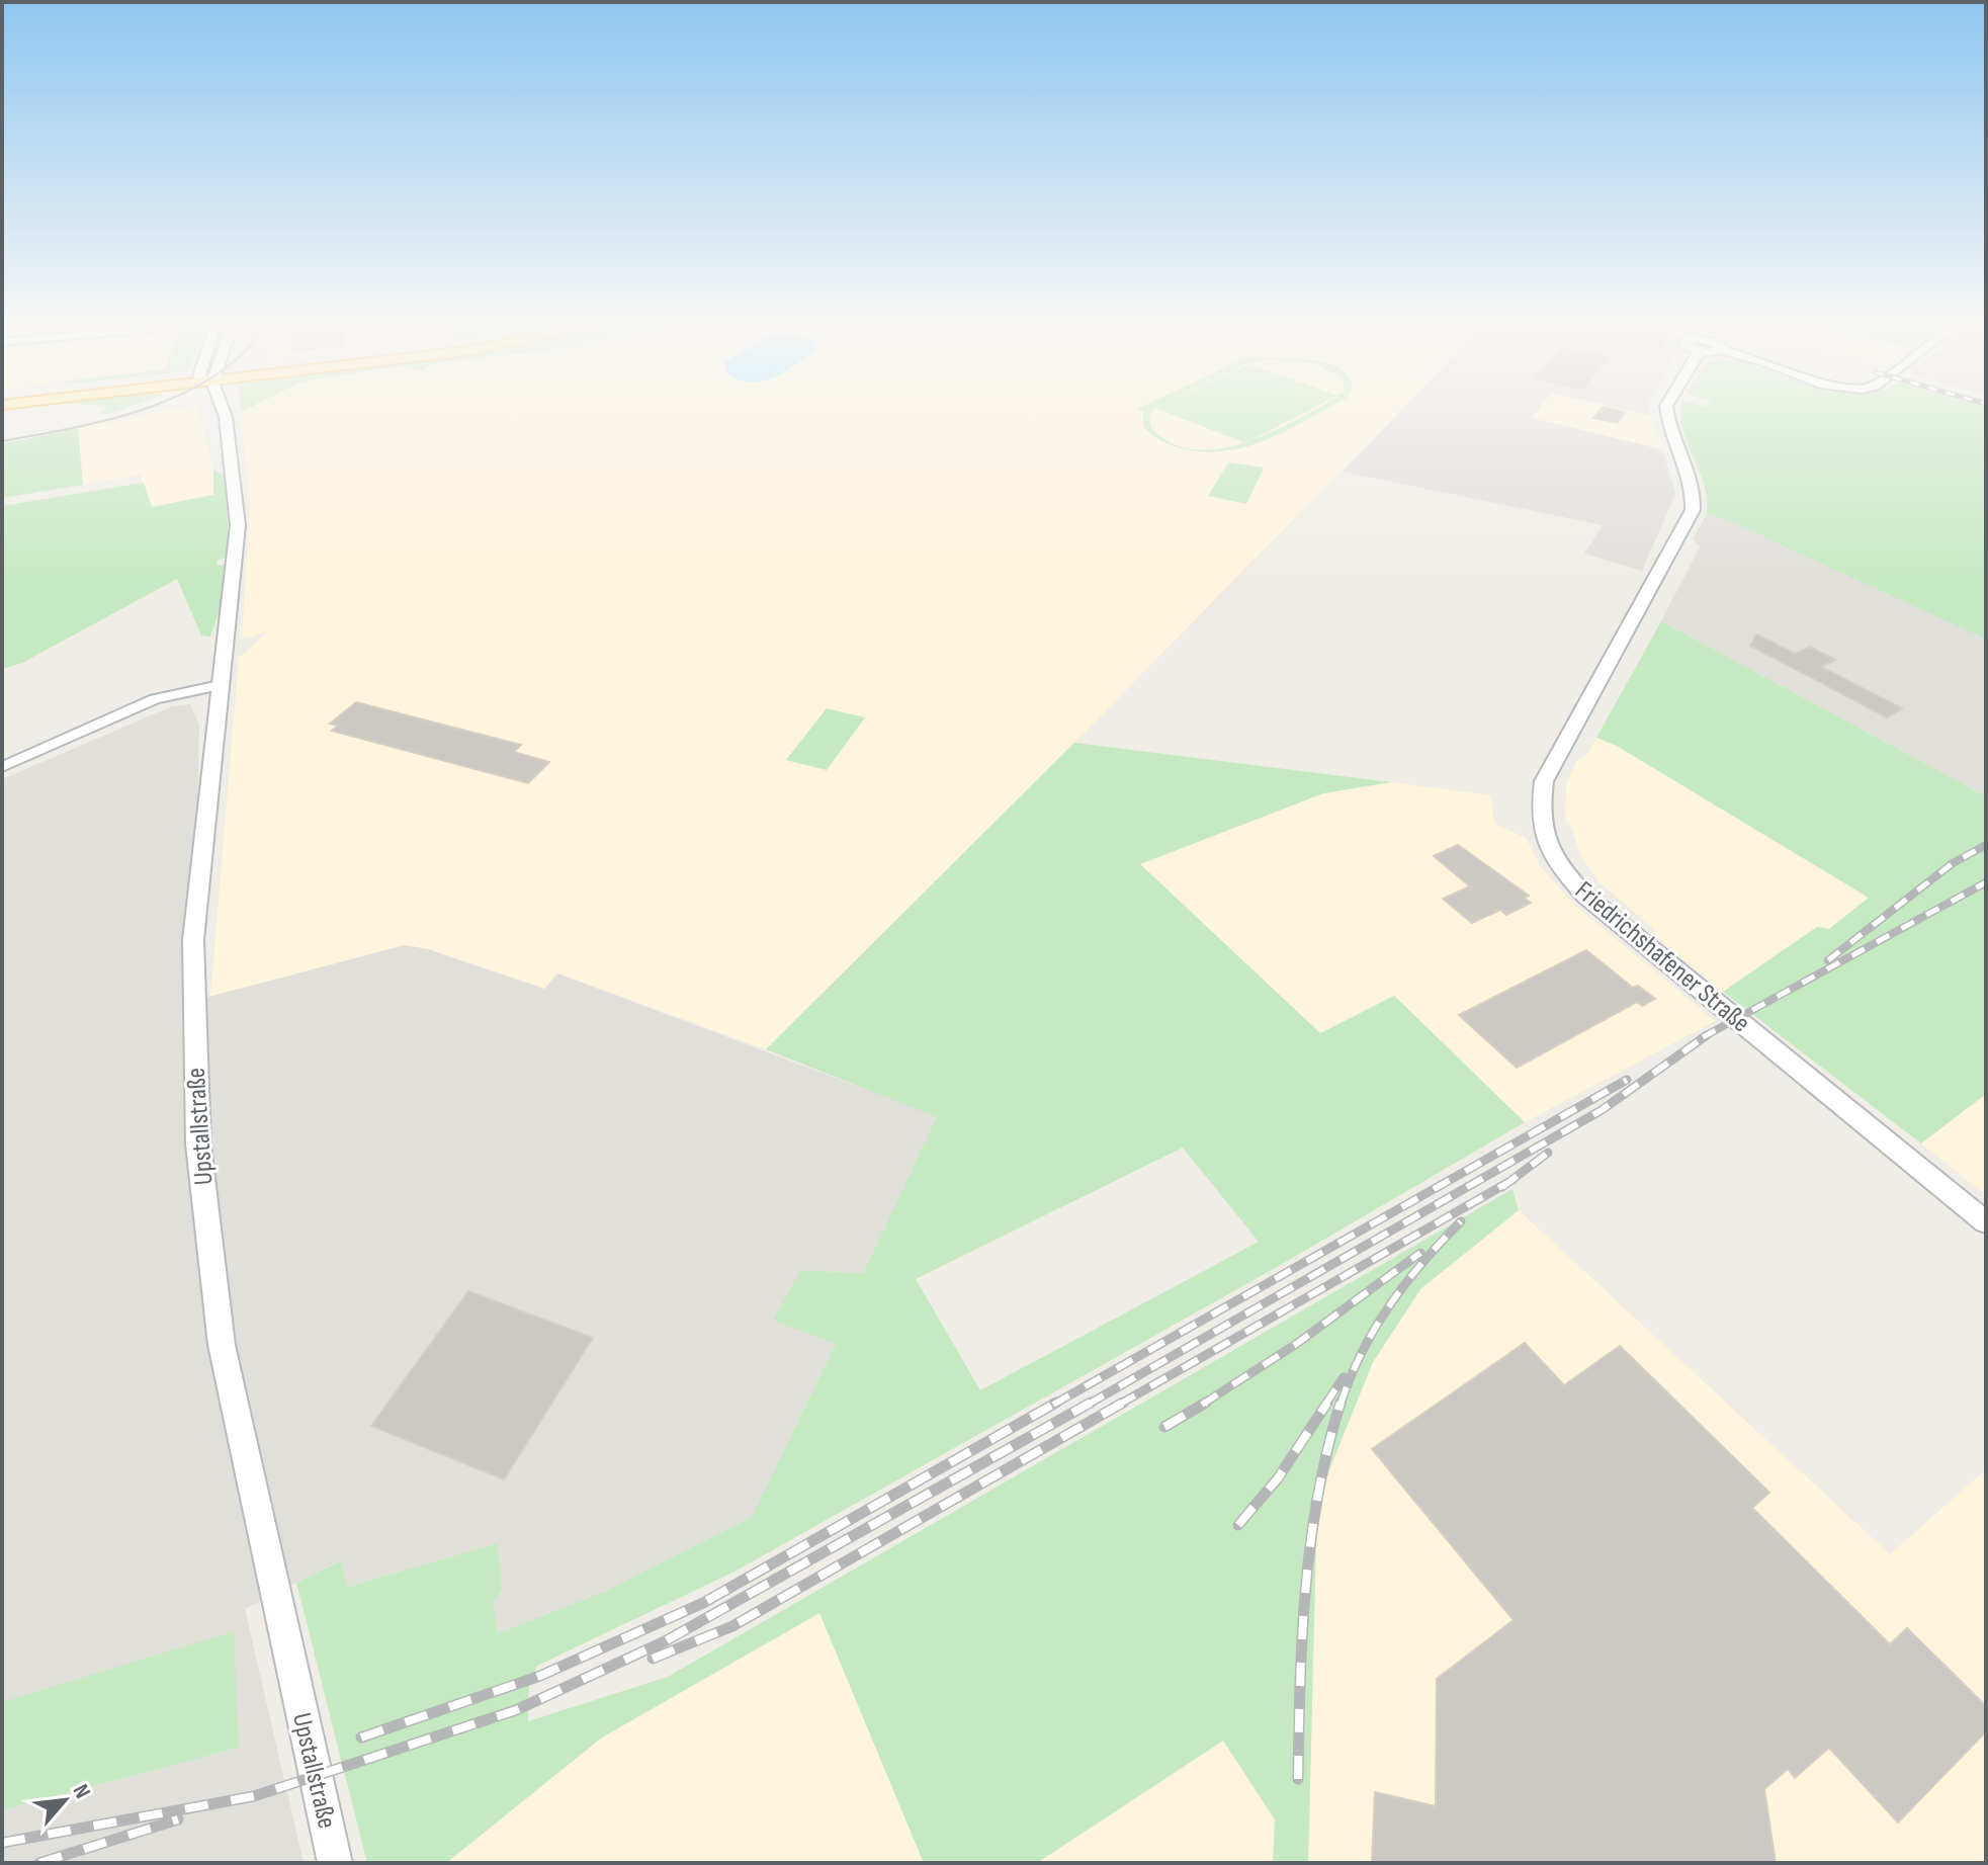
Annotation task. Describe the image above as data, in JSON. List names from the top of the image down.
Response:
{
  "streets": {
    "street": ["Friedrichshafener Straße", "Upstallstraße"]
  },
  "north": "top right"
}
